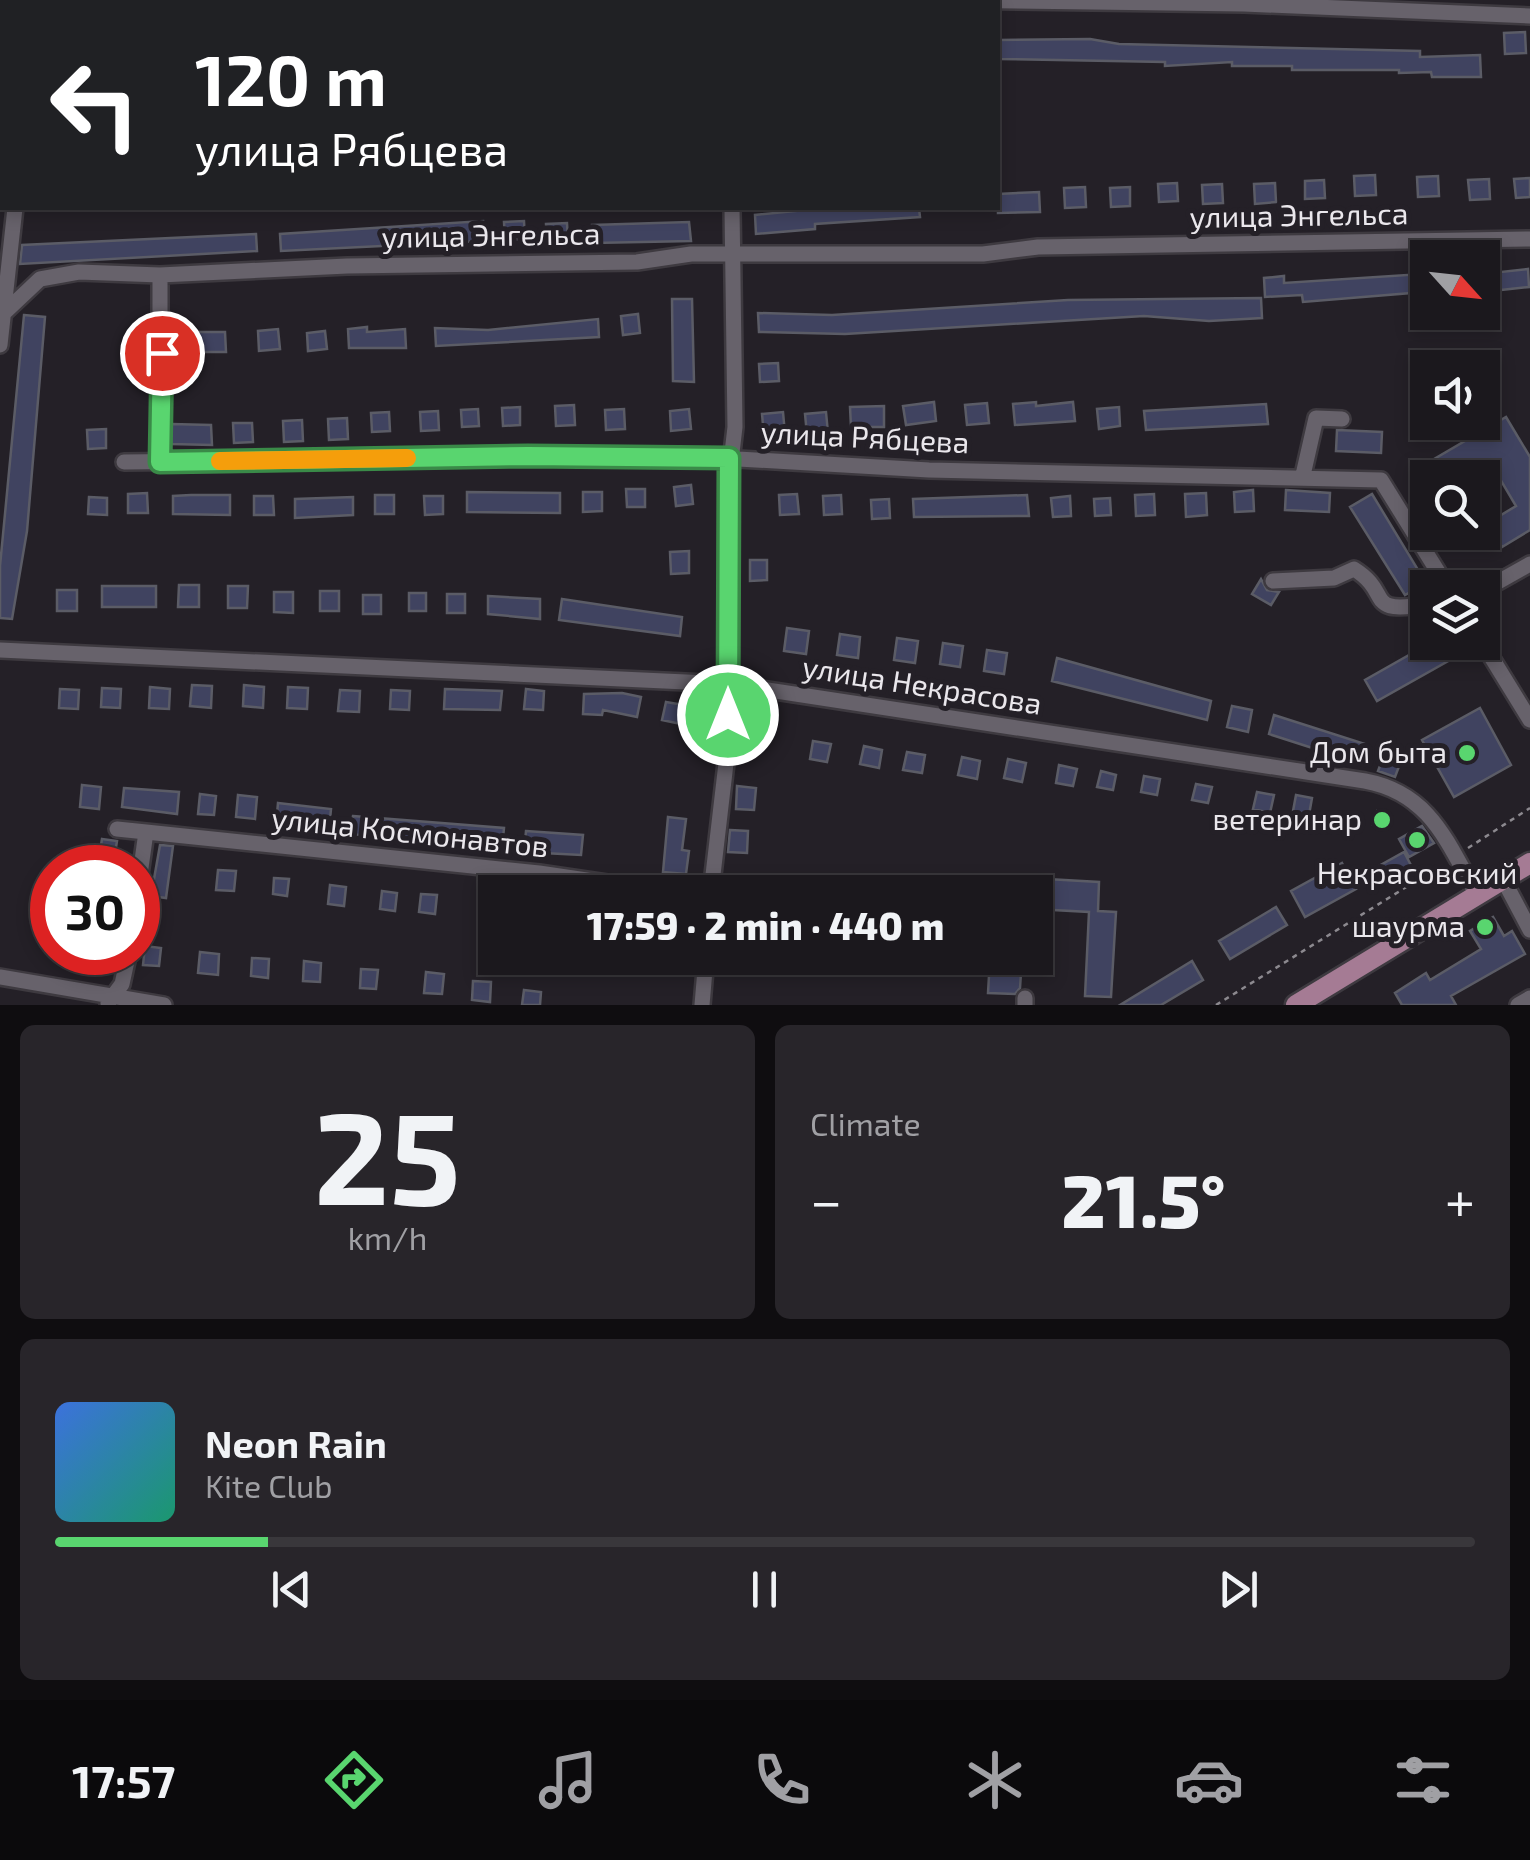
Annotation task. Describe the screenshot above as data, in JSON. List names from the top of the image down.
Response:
{
  "streets": {
    "street": [
      "улица Энгельса",
      "улица Рябцева",
      "улица Некрасова",
      "улица Космонавтов"
    ]
  },
  "places": [
    "Дом быта",
    "ветеринар",
    "Некрасовский",
    "шаурма"
  ],
  "north": "bottom right",
  "page": {
    "turn": ["120 m", "улица Рябцева"],
    "limit": "30",
    "trip": "17:59 · 2 min · 440 m",
    "tile": [
      ["25", "km/h"],
      "Climate"
    ],
    "heat": ["−", "21.5°", "+"],
    "song": ["Neon Rain", "Kite Club"],
    "tabs": "17:57"
  }
}
